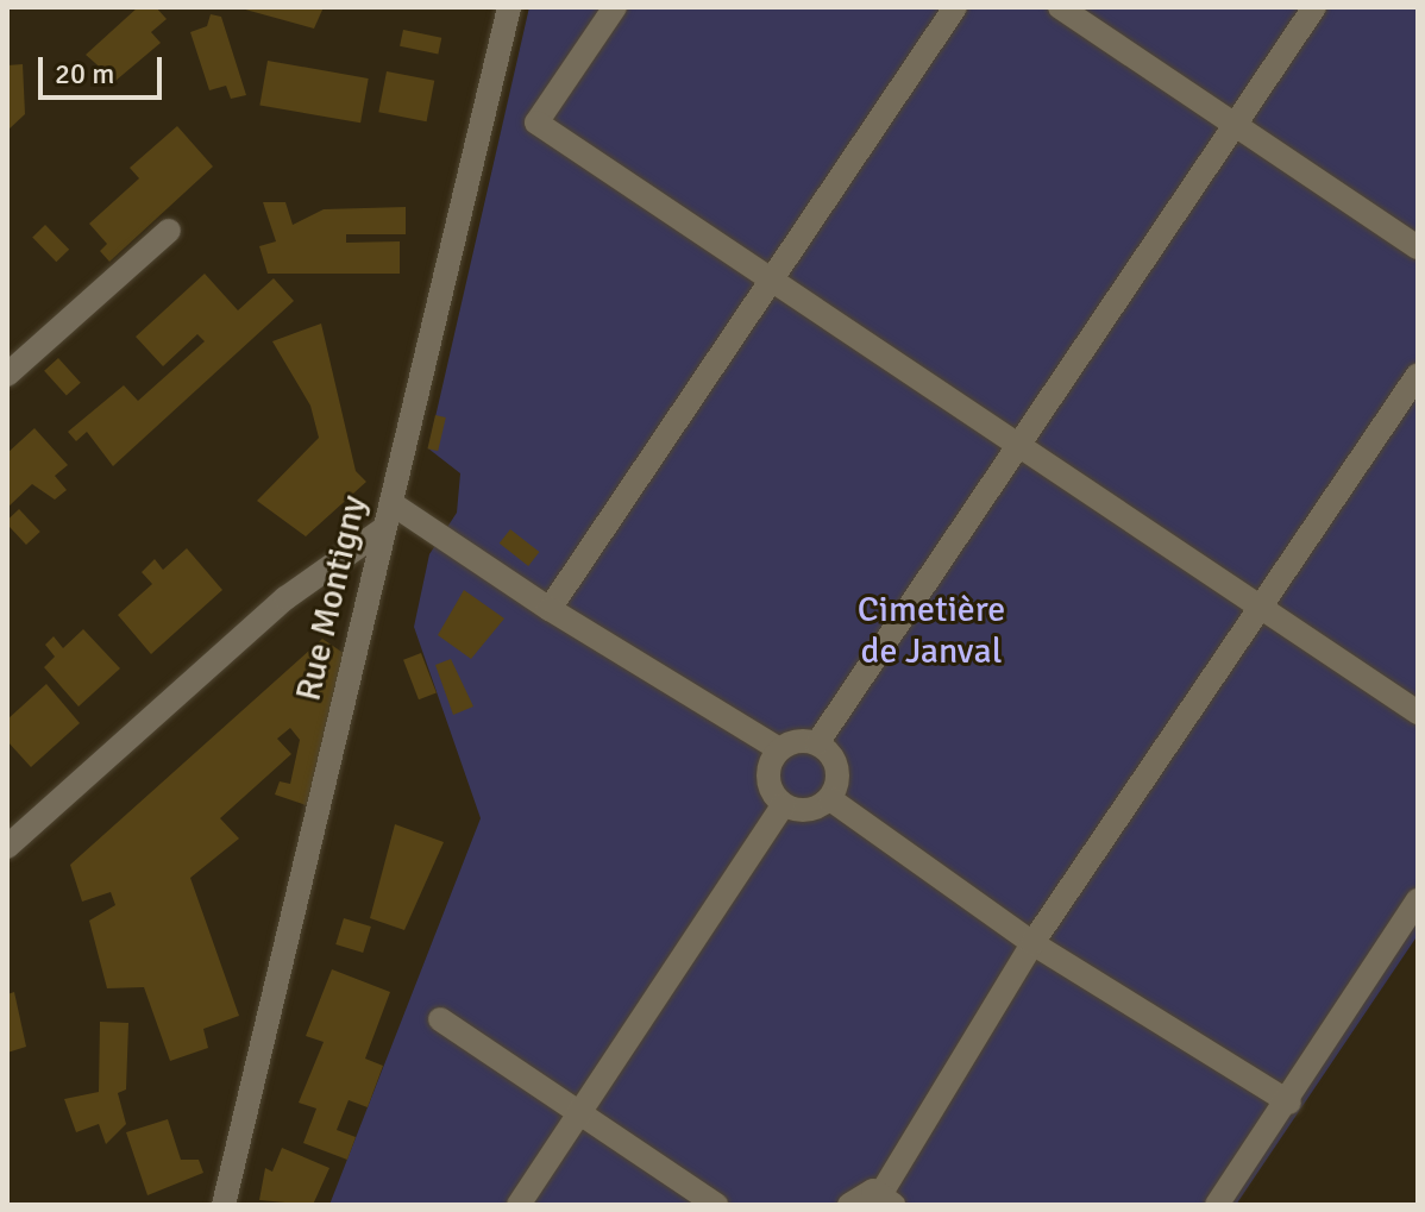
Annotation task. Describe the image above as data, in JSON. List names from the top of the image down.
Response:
{
  "streets": {
    "street": ["Rue Montigny"]
  },
  "parks": ["Cimetière de Janval"],
  "scale_bar": "20 m"
}
